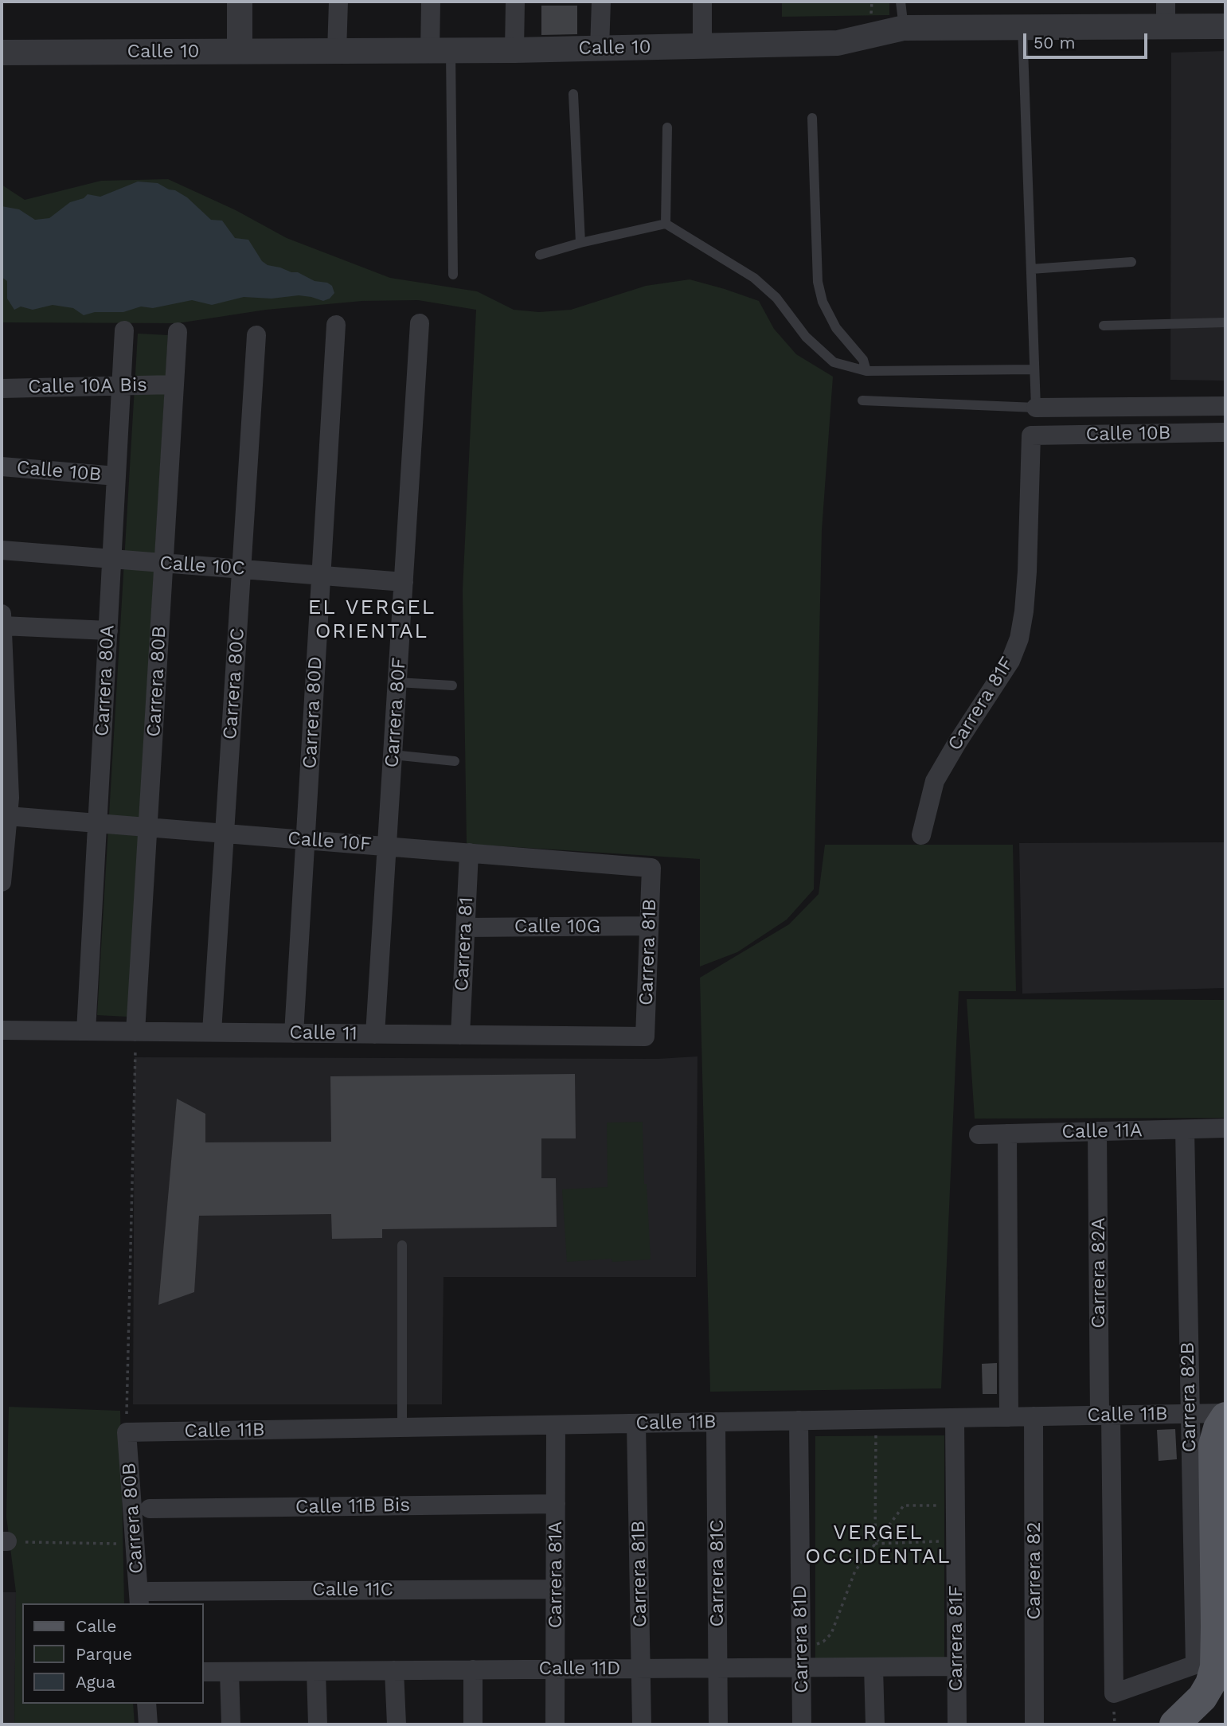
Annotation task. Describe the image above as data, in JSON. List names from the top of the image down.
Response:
{
  "streets": {
    "street": [
      "Calle 10",
      "Calle 10A Bis",
      "Calle 10B",
      "Calle 10C",
      "Carrera 80A",
      "Carrera 80B",
      "Carrera 80C",
      "Carrera 81F",
      "Carrera 80D",
      "Carrera 80F",
      "Calle 10F",
      "Calle 10G",
      "Carrera 81",
      "Carrera 81B",
      "Calle 11",
      "Calle 11A",
      "Carrera 82A",
      "Carrera 82B",
      "Calle 11B",
      "Calle 11B Bis",
      "Carrera 82",
      "Carrera 81C",
      "Carrera 81A",
      "Calle 11C",
      "Carrera 81D",
      "Calle 11D"
    ]
  },
  "crossings": [
    ["Calle 10A Bis", "Carrera 80A"],
    ["Calle 10A Bis", "Carrera 80B"],
    ["Calle 10B", "Carrera 80A"],
    ["Calle 10B", "Carrera 81F"],
    ["Calle 10C", "Carrera 80A"],
    ["Calle 10C", "Carrera 80B"],
    ["Calle 10C", "Carrera 80C"],
    ["Calle 10C", "Carrera 80D"],
    ["Calle 10C", "Carrera 80F"],
    ["Carrera 80A", "Calle 10F"],
    ["Carrera 80A", "Calle 11"],
    ["Carrera 80B", "Calle 10F"],
    ["Carrera 80B", "Calle 11"],
    ["Carrera 80B", "Calle 11B"],
    ["Carrera 80B", "Calle 11C"],
    ["Carrera 80C", "Calle 10F"],
    ["Carrera 80C", "Calle 11"],
    ["Carrera 81F", "Calle 11B"],
    ["Carrera 81F", "Calle 11D"],
    ["Carrera 80D", "Calle 10F"],
    ["Carrera 80D", "Calle 11"],
    ["Carrera 80F", "Calle 10F"],
    ["Carrera 80F", "Calle 11"],
    ["Calle 10F", "Carrera 81"],
    ["Calle 10F", "Carrera 81B"],
    ["Calle 10G", "Carrera 81"],
    ["Calle 10G", "Carrera 81B"],
    ["Carrera 81", "Calle 11"],
    ["Carrera 81B", "Calle 11"],
    ["Carrera 81B", "Calle 11B"],
    ["Carrera 81B", "Calle 11D"],
    ["Calle 11A", "Carrera 82A"],
    ["Calle 11A", "Carrera 82B"],
    ["Carrera 82A", "Carrera 82B"],
    ["Carrera 82A", "Calle 11B"],
    ["Carrera 82B", "Calle 11B"],
    ["Calle 11B", "Carrera 82"],
    ["Calle 11B", "Carrera 81C"],
    ["Calle 11B", "Carrera 81A"],
    ["Calle 11B", "Carrera 81D"],
    ["Calle 11B Bis", "Carrera 81A"],
    ["Carrera 81C", "Calle 11D"],
    ["Carrera 81A", "Calle 11C"],
    ["Carrera 81A", "Calle 11D"],
    ["Carrera 81D", "Calle 11D"]
  ],
  "districts": ["EL VERGEL ORIENTAL", "VERGEL OCCIDENTAL"],
  "legend": ["Calle", "Parque", "Agua"],
  "scale_bar": "50 m"
}
